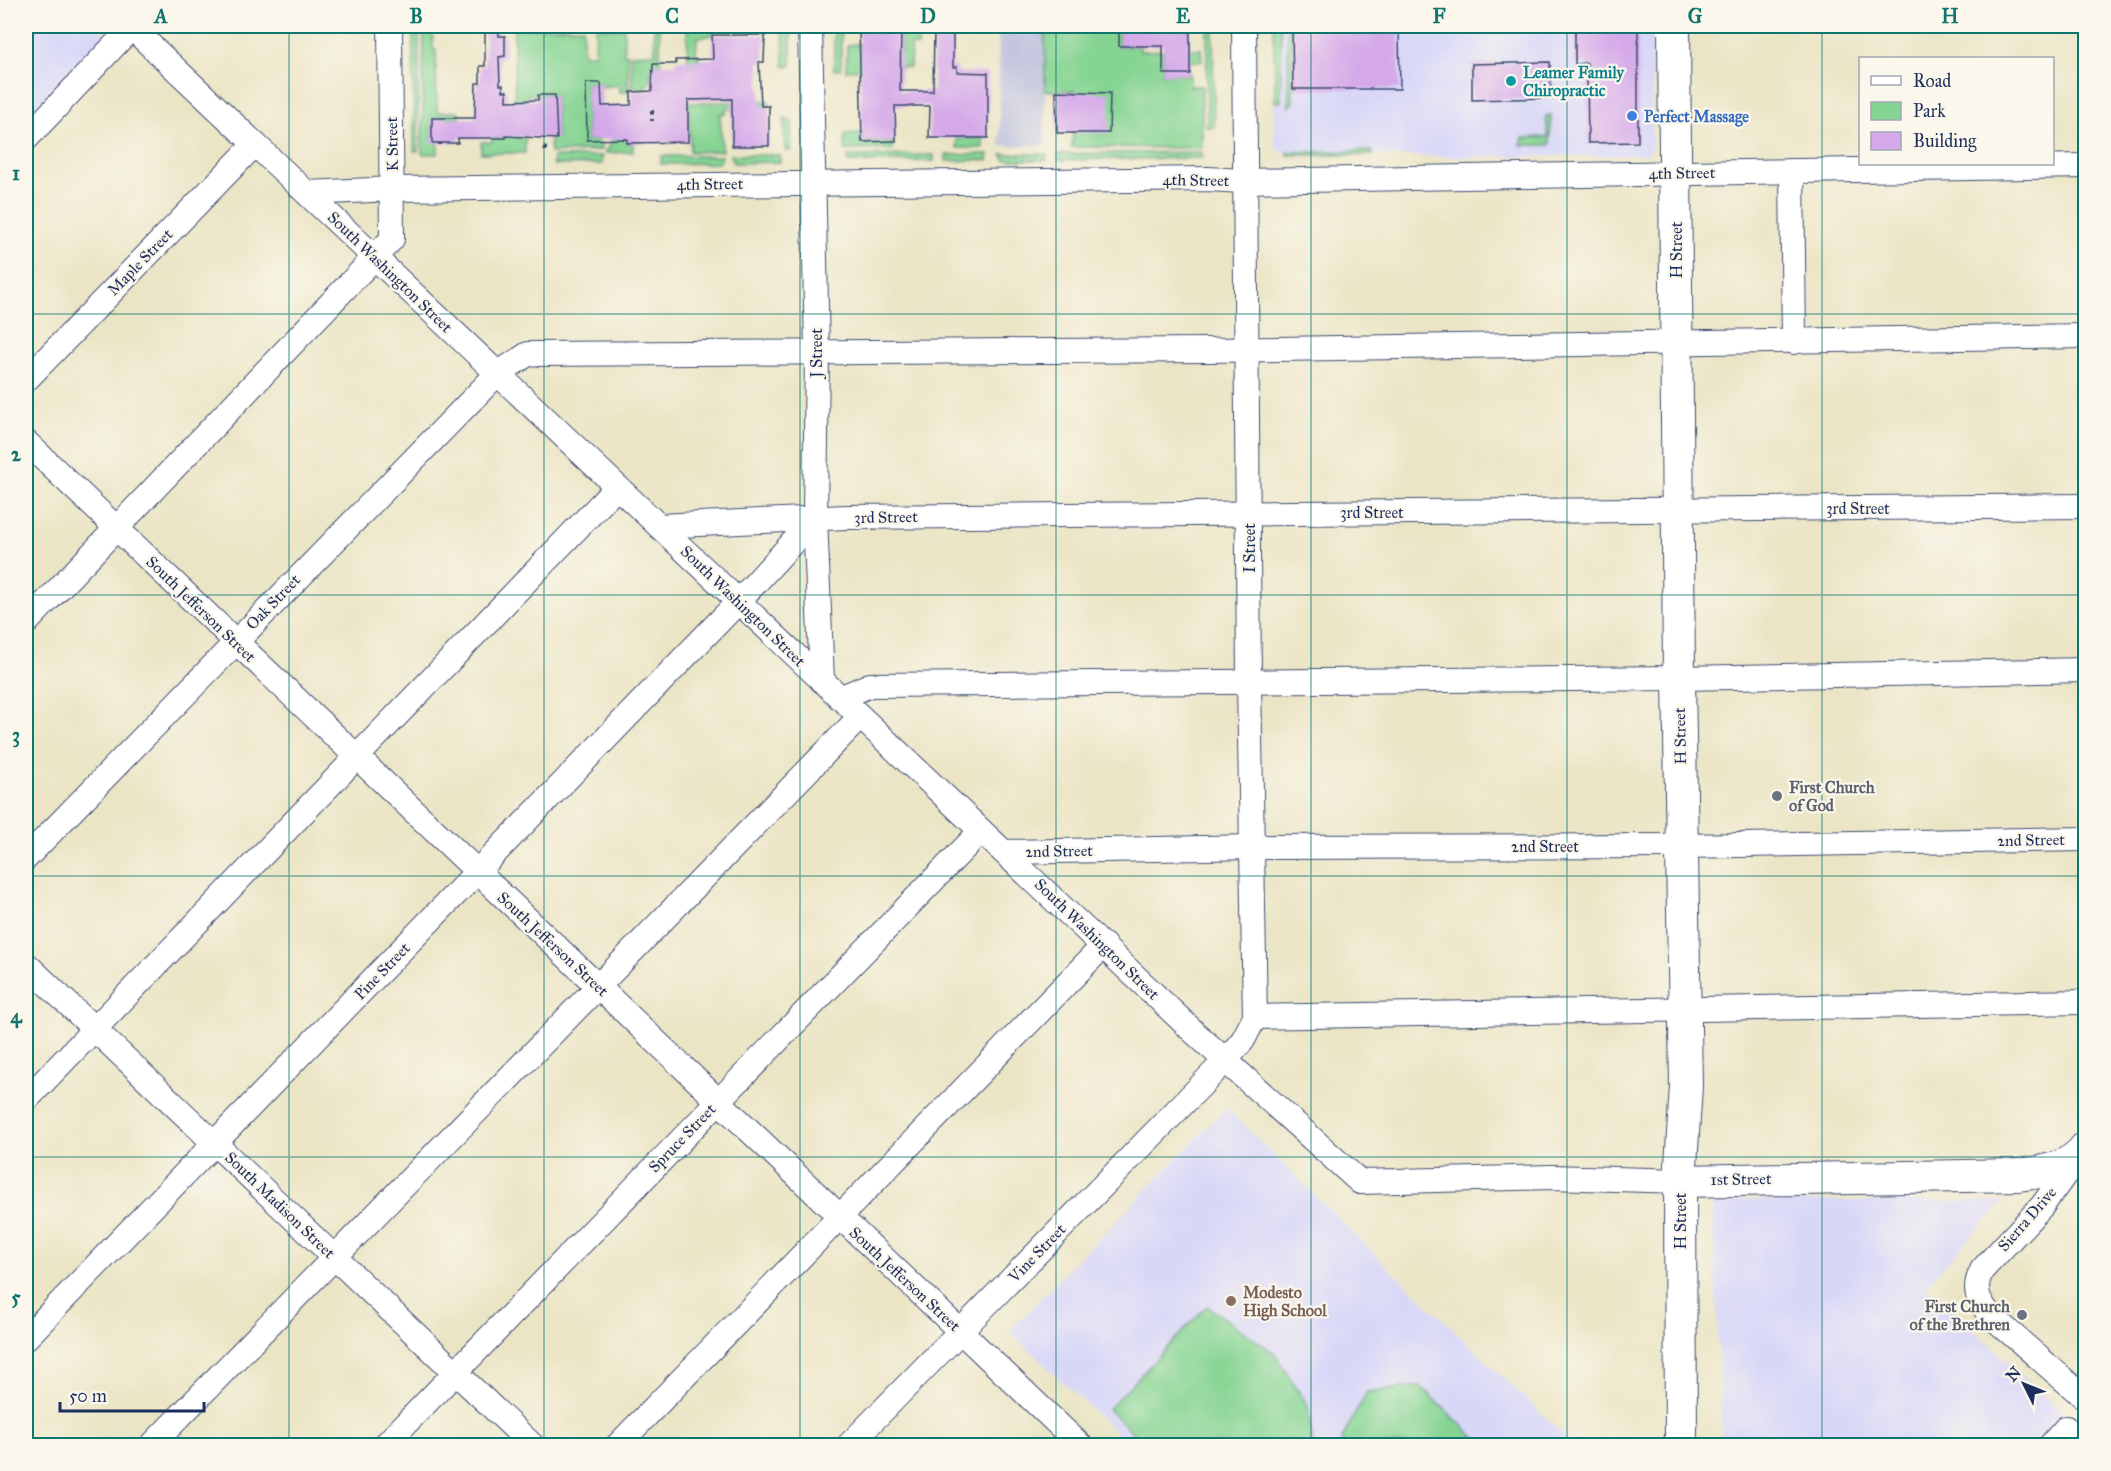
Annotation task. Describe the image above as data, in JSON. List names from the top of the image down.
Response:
{
  "streets": {
    "main road": ["H Street", "1st Street"],
    "street": [
      "K Street",
      "4th Street",
      "Maple Street",
      "South Washington Street",
      "J Street",
      "3rd Street",
      "I Street",
      "Oak Street",
      "South Jefferson Street",
      "2nd Street",
      "Pine Street",
      "Spruce Street",
      "South Madison Street",
      "Sierra Drive",
      "Vine Street"
    ]
  },
  "crossings": [
    ["K Street", "4th Street"],
    ["K Street", "South Washington Street"],
    ["K Street", "South Jefferson Street"],
    ["4th Street", "H Street"],
    ["4th Street", "South Washington Street"],
    ["4th Street", "J Street"],
    ["4th Street", "I Street"],
    ["H Street", "3rd Street"],
    ["H Street", "Oak Street"],
    ["H Street", "2nd Street"],
    ["H Street", "1st Street"],
    ["Maple Street", "South Washington Street"],
    ["South Washington Street", "J Street"],
    ["South Washington Street", "3rd Street"],
    ["South Washington Street", "I Street"],
    ["South Washington Street", "Oak Street"],
    ["South Washington Street", "2nd Street"],
    ["South Washington Street", "Pine Street"],
    ["South Washington Street", "Spruce Street"],
    ["South Washington Street", "1st Street"],
    ["South Washington Street", "Vine Street"],
    ["J Street", "3rd Street"],
    ["J Street", "Oak Street"],
    ["J Street", "Pine Street"],
    ["3rd Street", "I Street"],
    ["3rd Street", "Pine Street"],
    ["I Street", "Oak Street"],
    ["I Street", "2nd Street"],
    ["I Street", "Vine Street"],
    ["Oak Street", "South Jefferson Street"],
    ["South Jefferson Street", "Pine Street"],
    ["South Jefferson Street", "Spruce Street"],
    ["South Jefferson Street", "Vine Street"],
    ["Pine Street", "South Madison Street"],
    ["Spruce Street", "South Madison Street"],
    ["1st Street", "Sierra Drive"]
  ],
  "places": [
    "Leamer Family Chiropractic",
    "Perfect Massage",
    "First Church of God",
    "Modesto High School",
    "First Church of the Brethren"
  ],
  "legend": ["Road", "Park", "Building"],
  "scale_bar": "50 m",
  "north": "top left",
  "grid": {
    "columns": [
      "A",
      "B",
      "C",
      "D",
      "E",
      "F",
      "G",
      "H"
    ],
    "rows": [
      "1",
      "2",
      "3",
      "4",
      "5"
    ]
  }
}
